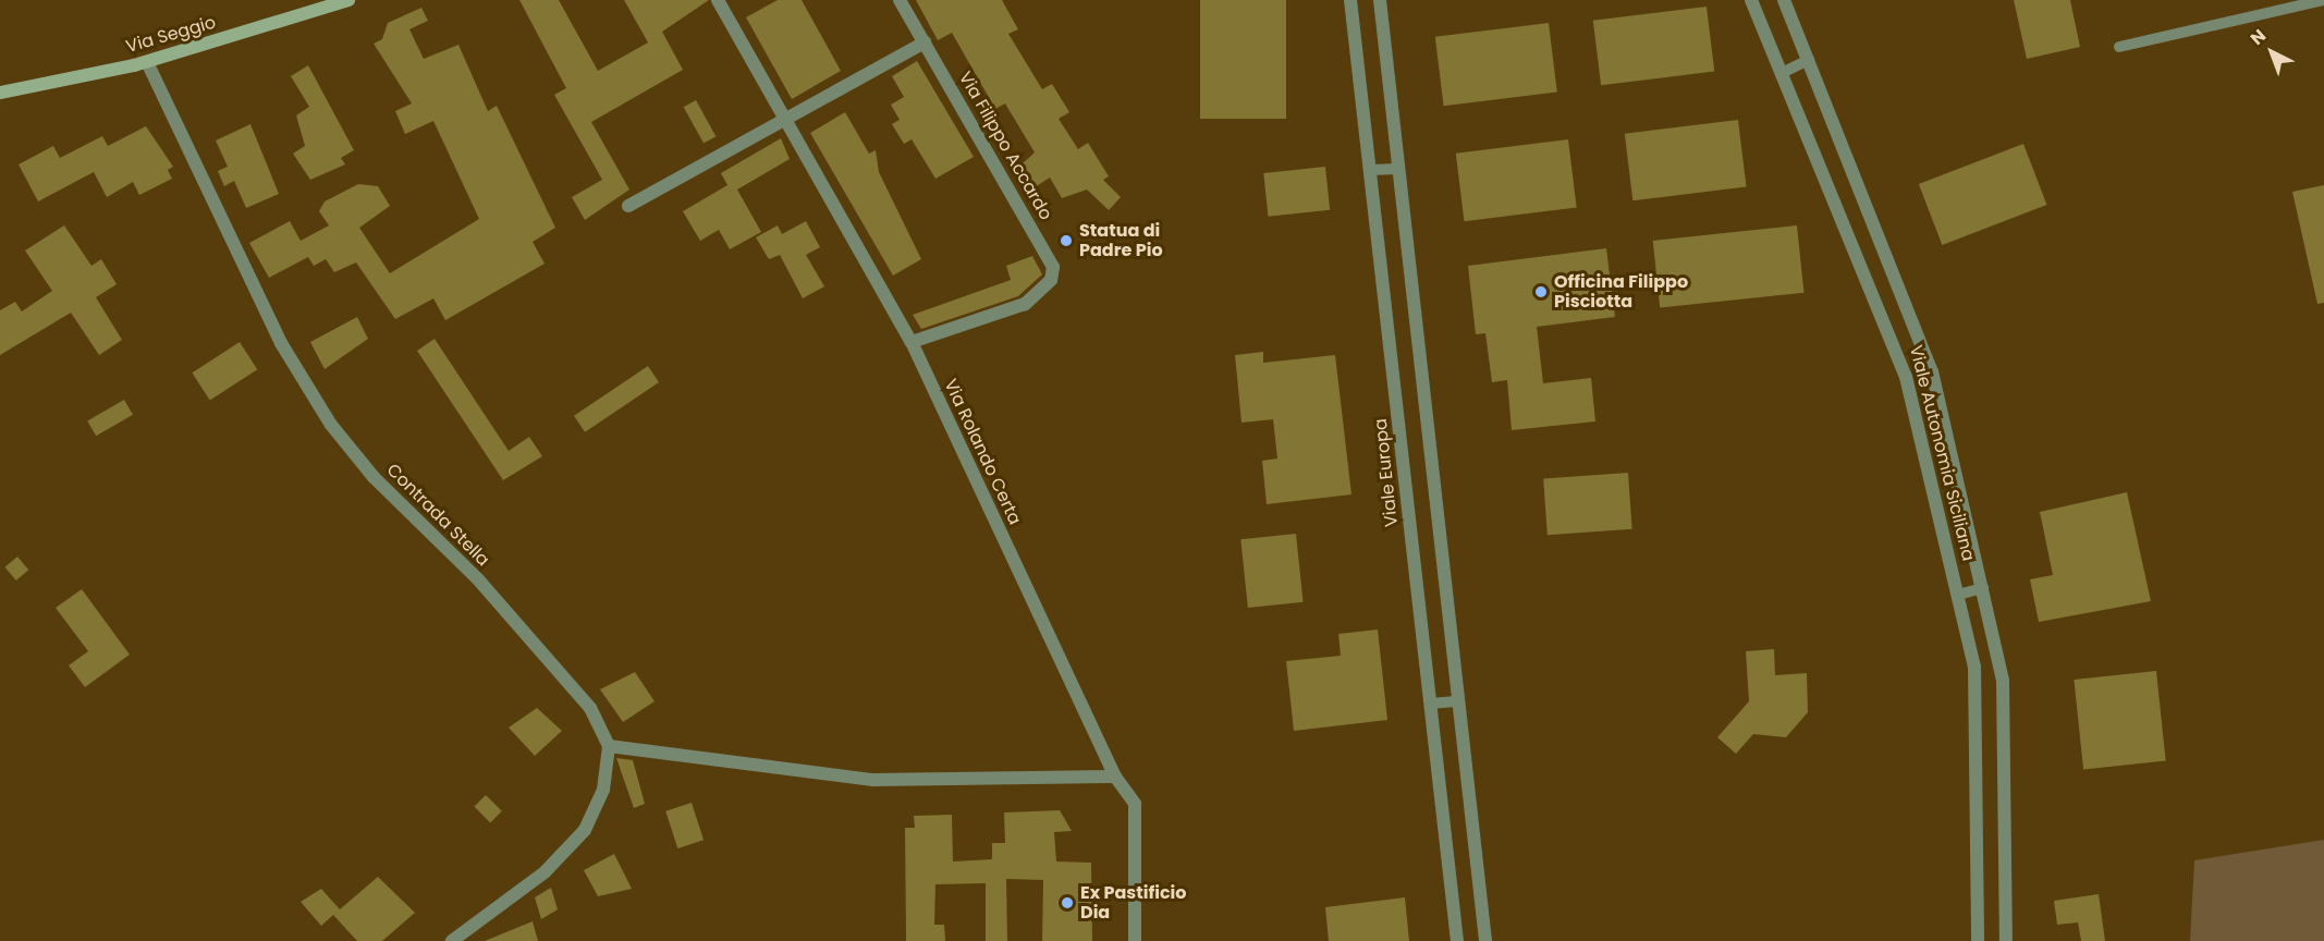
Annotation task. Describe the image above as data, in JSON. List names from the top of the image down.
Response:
{
  "streets": {
    "street": [
      "Via Seggio",
      "Via Filippo Accardo",
      "Via Rolando Certa",
      "Viale Autonomia Siciliana",
      "Viale Europa",
      "Contrada Stella"
    ]
  },
  "crossings": [
    ["Via Seggio", "Contrada Stella"],
    ["Via Filippo Accardo", "Via Rolando Certa"]
  ],
  "places": ["Statua di Padre Pio", "Officina Filippo Pisciotta", "Ex Pastificio Dia"],
  "north": "top left"
}
